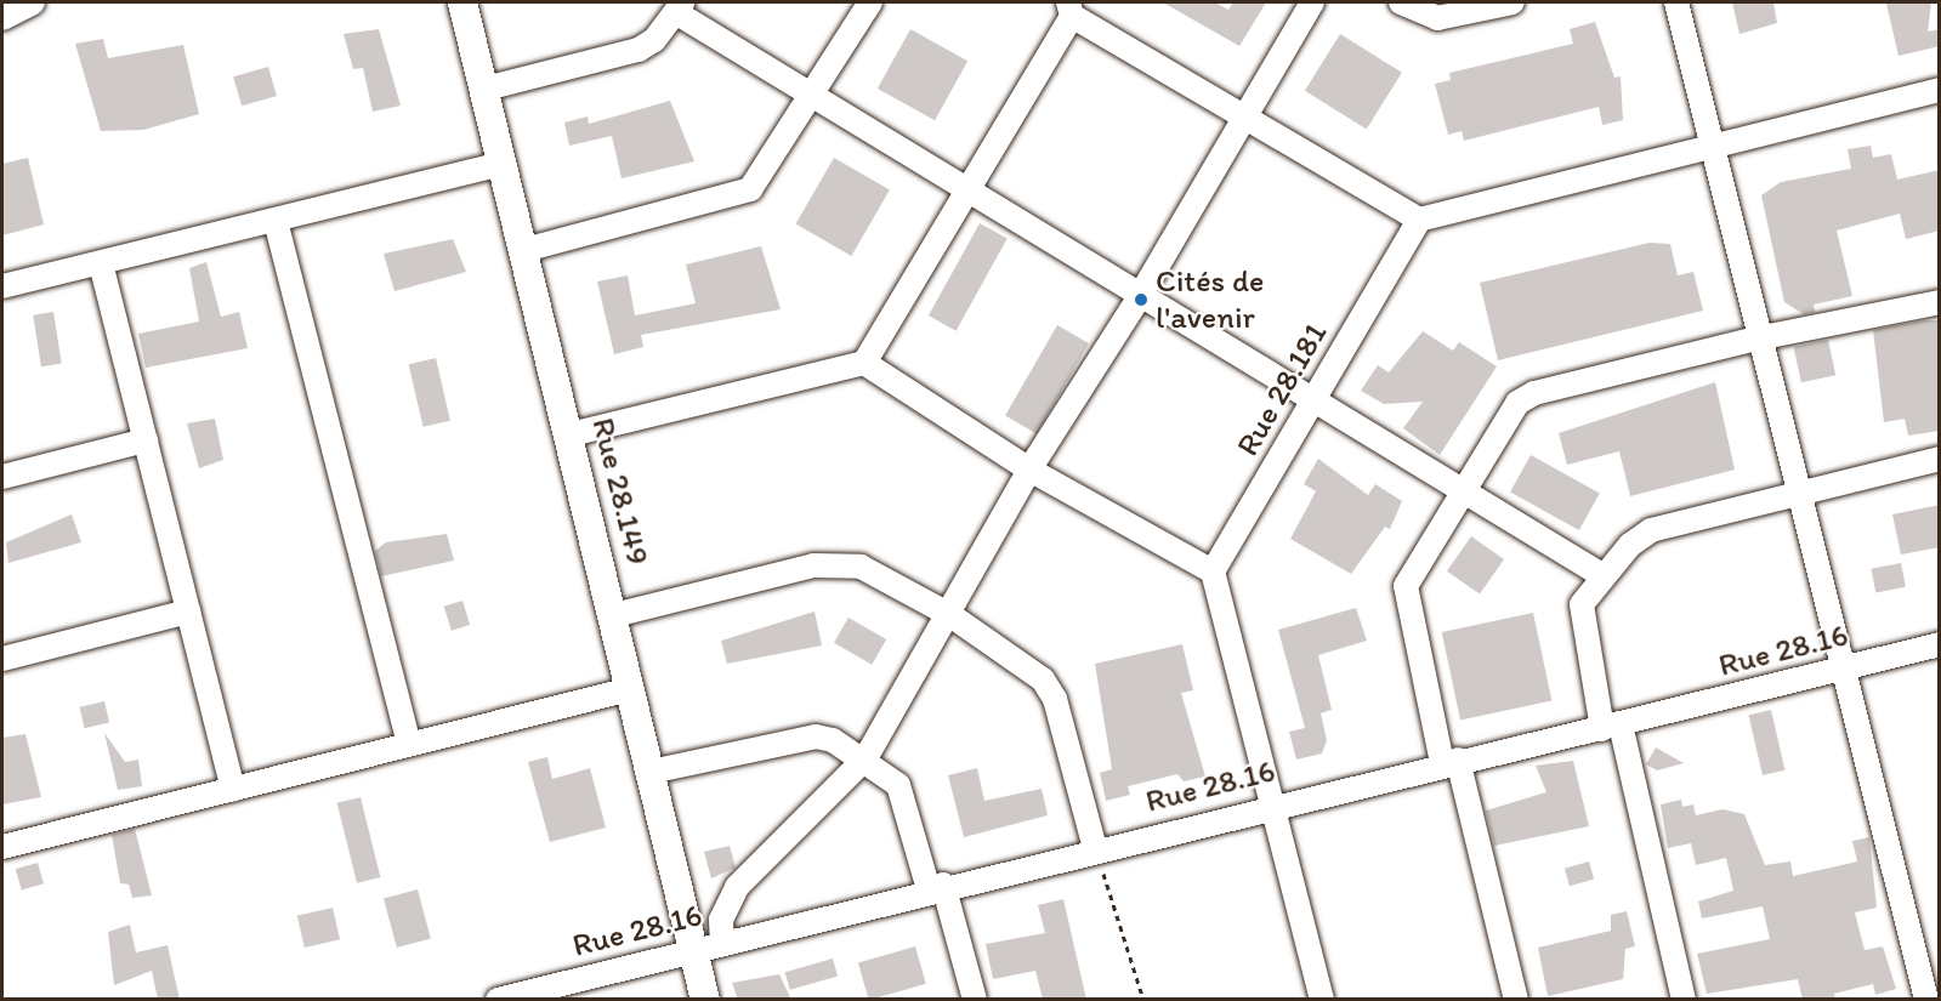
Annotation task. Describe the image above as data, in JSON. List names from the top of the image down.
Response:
{
  "streets": {
    "street": ["Rue 28.181", "Rue 28.149", "Rue 28.16"]
  },
  "crossings": [
    ["Rue 28.149", "Rue 28.16"]
  ],
  "places": ["Cités de l'avenir"]
}
